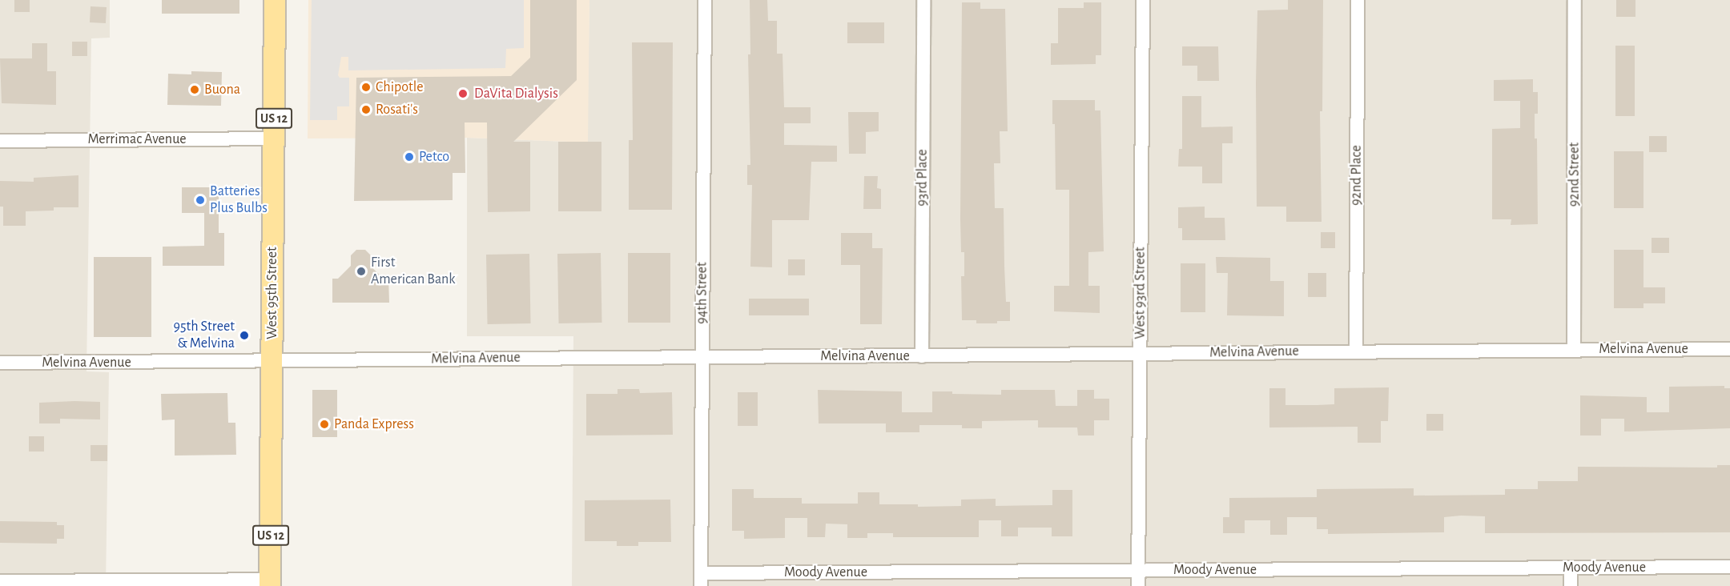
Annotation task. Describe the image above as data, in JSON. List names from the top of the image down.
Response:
{
  "streets": {
    "main road": ["US 12", "West 95th Street"],
    "street": [
      "Merrimac Avenue",
      "92nd Street",
      "92nd Place",
      "93rd Place",
      "94th Street",
      "West 93rd Street",
      "Melvina Avenue",
      "Moody Avenue"
    ]
  },
  "crossings": [
    ["Merrimac Avenue", "West 95th Street"],
    ["92nd Street", "Melvina Avenue"],
    ["92nd Place", "Melvina Avenue"],
    ["93rd Place", "Melvina Avenue"],
    ["West 95th Street", "Melvina Avenue"],
    ["94th Street", "Melvina Avenue"],
    ["94th Street", "Moody Avenue"],
    ["West 93rd Street", "Melvina Avenue"],
    ["West 93rd Street", "Moody Avenue"]
  ],
  "places": [
    "Chipotle",
    "Buona",
    "DaVita Dialysis",
    "Rosati's",
    "Petco",
    "Batteries Plus Bulbs",
    "First American Bank",
    "95th Street & Melvina",
    "Panda Express"
  ]
}
